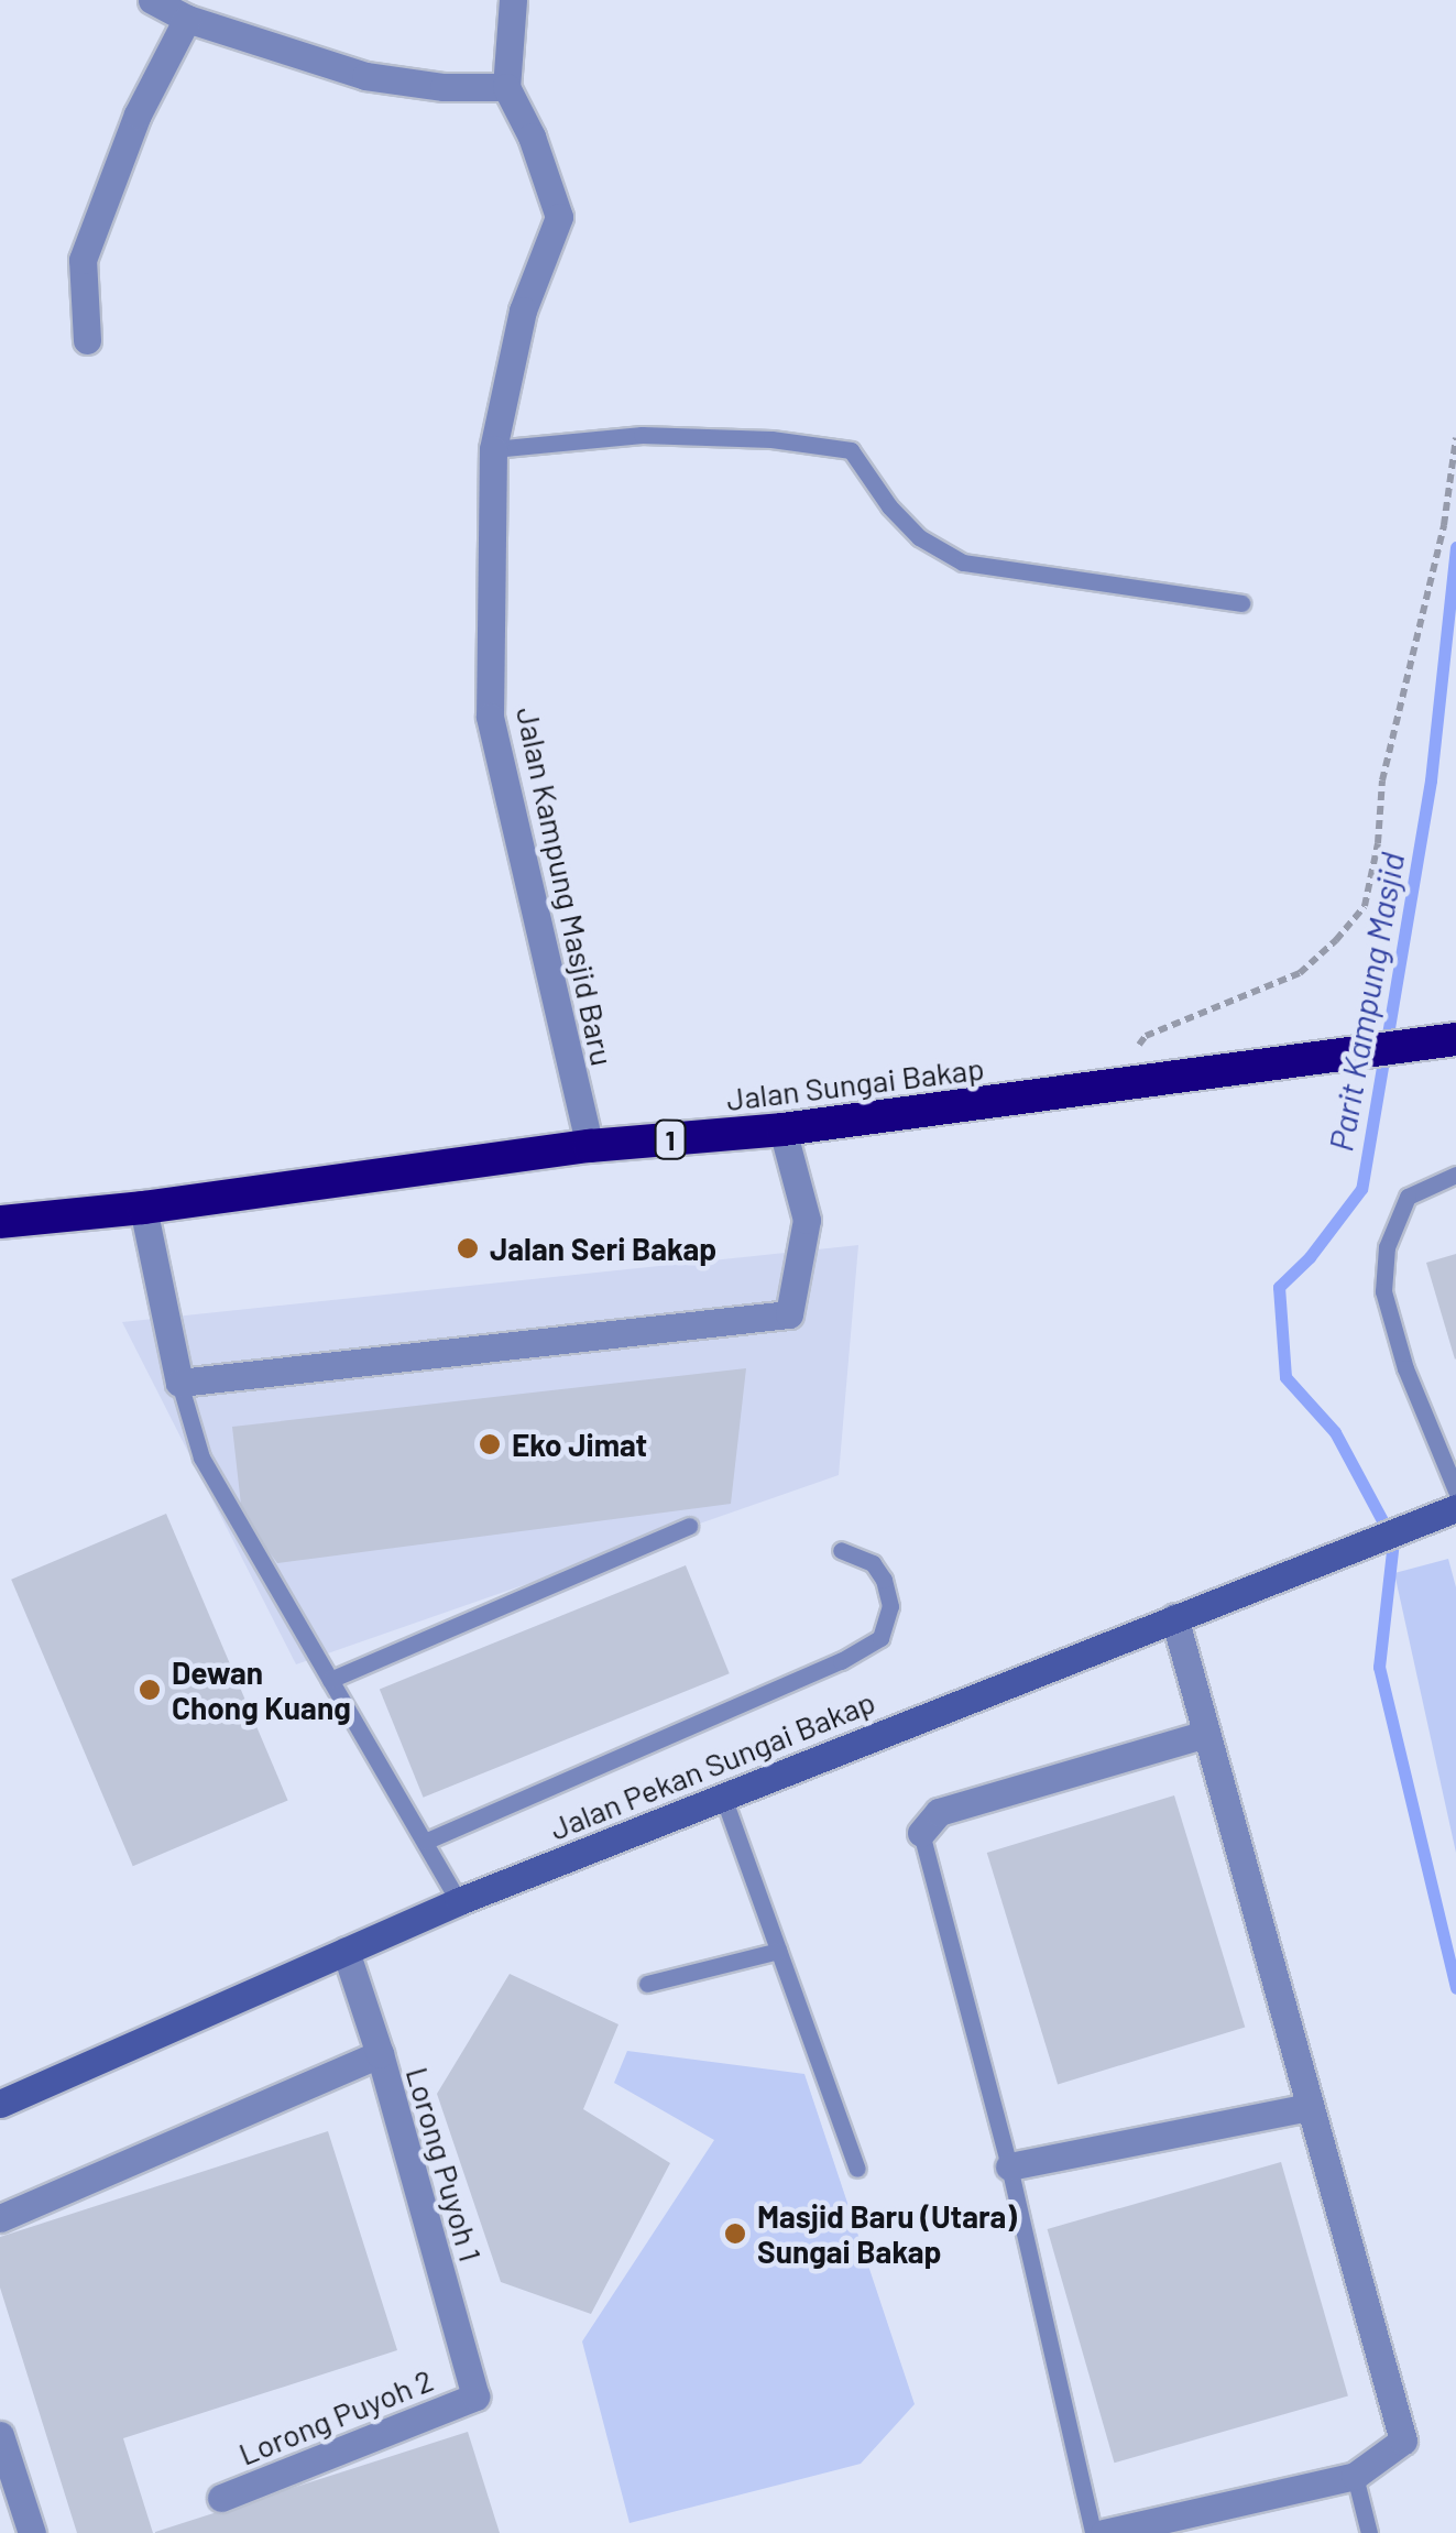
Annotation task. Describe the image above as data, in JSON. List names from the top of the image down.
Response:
{
  "streets": {
    "highway": ["Jalan Sungai Bakap", "1"],
    "main road": ["Jalan Pekan Sungai Bakap"],
    "street": ["Jalan Kampung Masjid Baru", "Lorong Puyoh 1", "Lorong Puyoh 2"]
  },
  "crossings": [
    ["Jalan Kampung Masjid Baru", "Jalan Sungai Bakap"],
    ["Jalan Pekan Sungai Bakap", "Lorong Puyoh 1"],
    ["Lorong Puyoh 1", "Lorong Puyoh 2"]
  ],
  "water": ["Parit Kampung Masjid"],
  "places": [
    "Jalan Seri Bakap",
    "Eko Jimat",
    "Dewan Chong Kuang",
    "Masjid Baru (Utara) Sungai Bakap"
  ]
}
